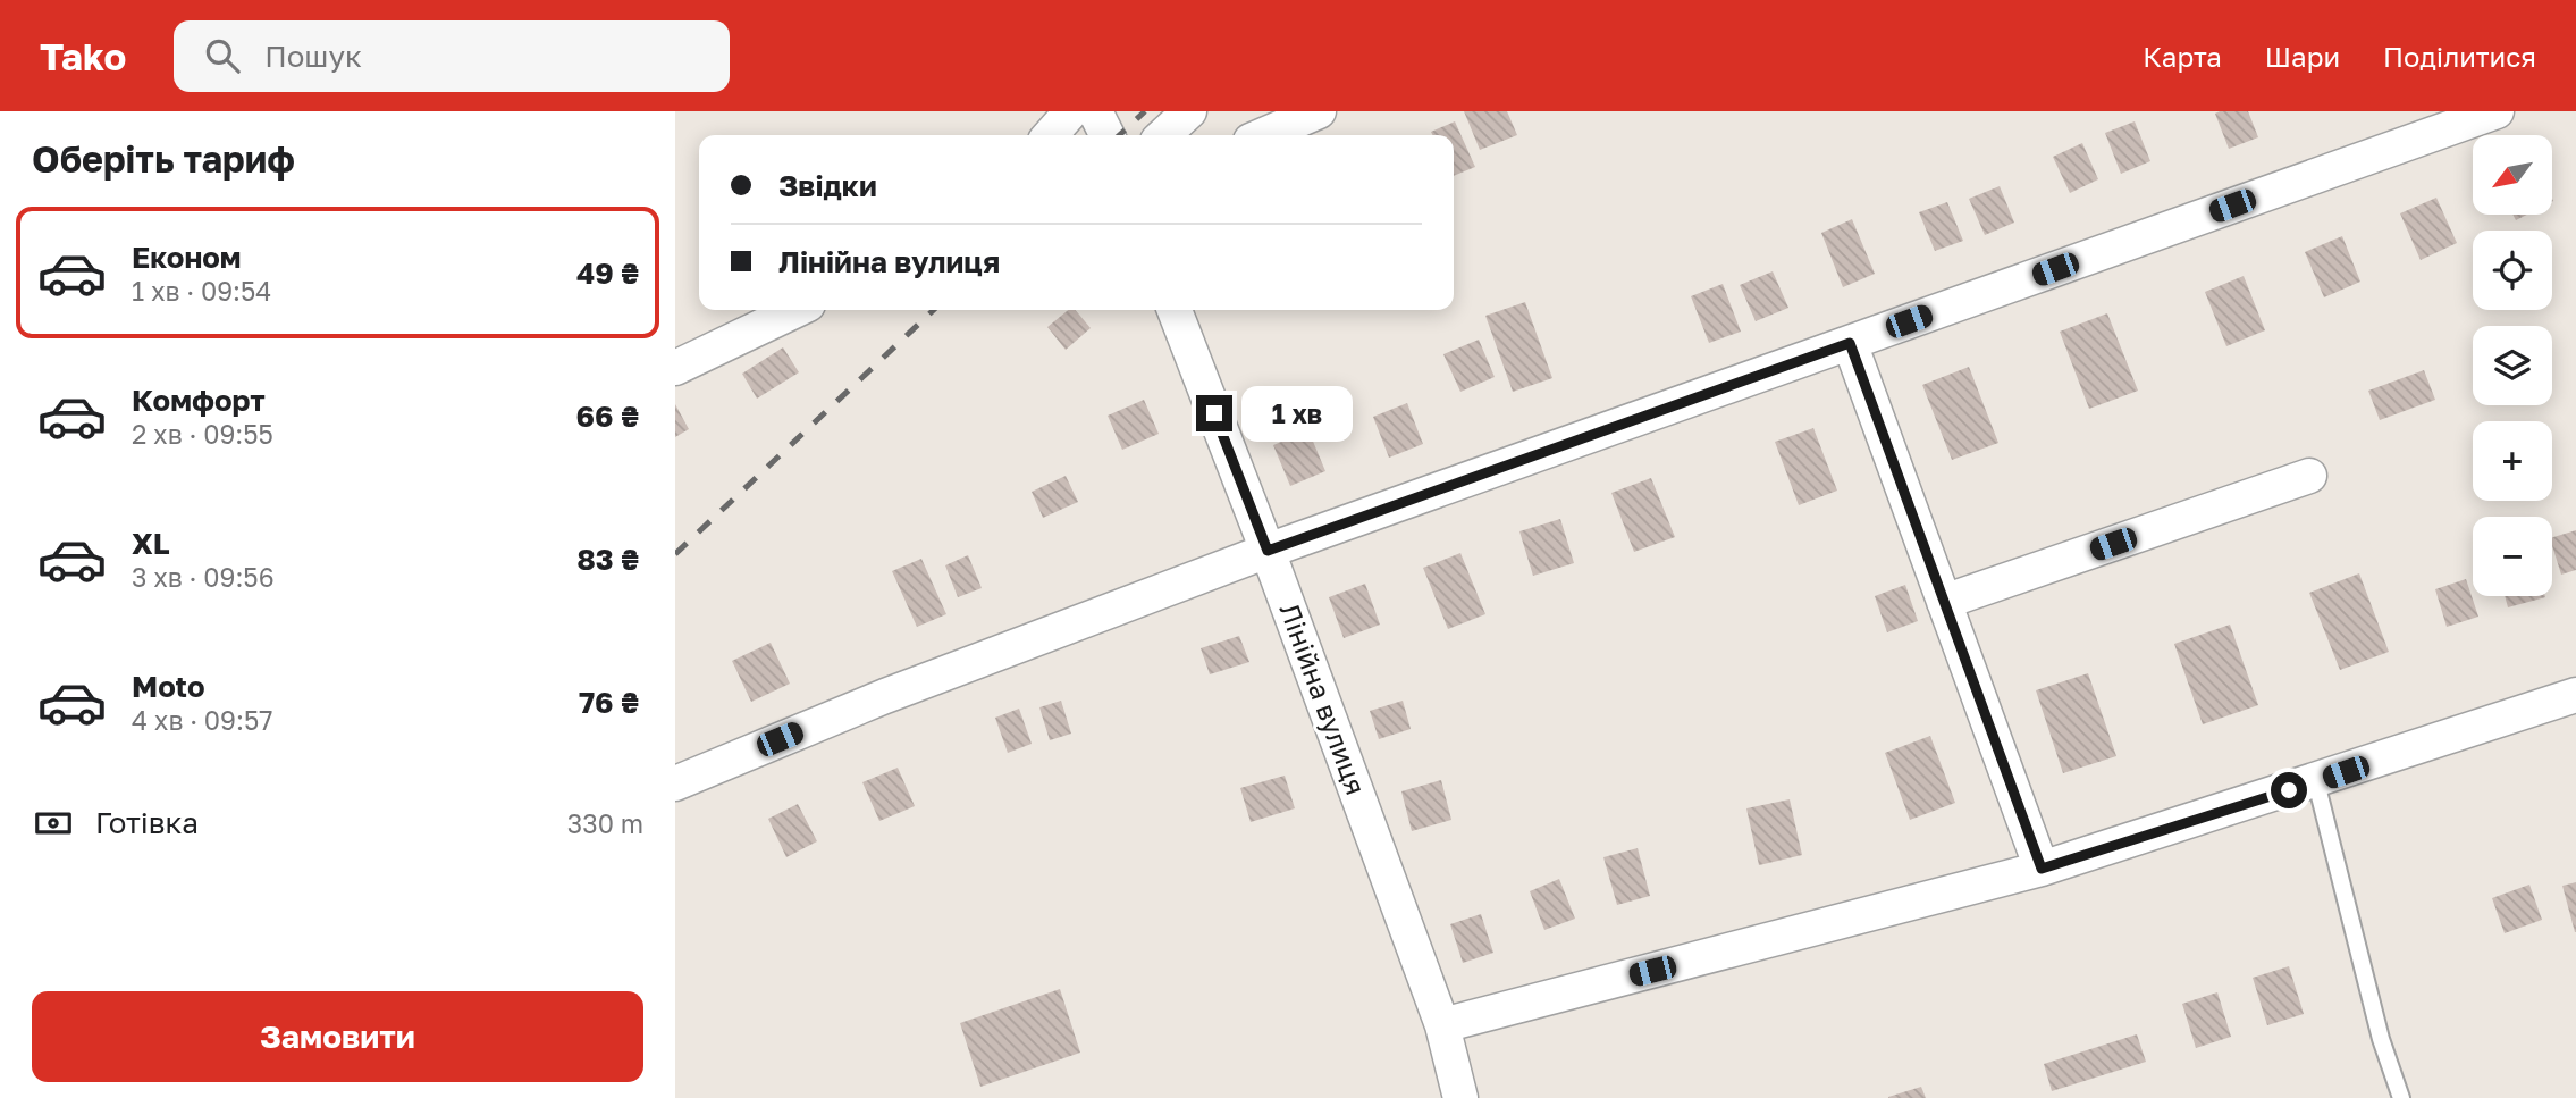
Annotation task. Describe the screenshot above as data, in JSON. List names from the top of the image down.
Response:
{
  "streets": {
    "street": ["Лінійна вулиця"]
  },
  "north": "bottom left",
  "page": {
    "header": "Tako",
    "search": "Пошук",
    "nav": ["Карта", "Шари", "Поділитися"],
    "heading": "Оберіть тариф",
    "map_buttons": ["+", "−"],
    "banner": ["Звідки", "Лінійна вулиця"],
    "list": [
      {
        "name": "Економ",
        "note": "1 хв · 09:54",
        "value": "49 ₴"
      },
      {
        "name": "Комфорт",
        "note": "2 хв · 09:55",
        "value": "66 ₴"
      },
      {
        "name": "XL",
        "note": "3 хв · 09:56",
        "value": "83 ₴"
      },
      {
        "name": "Moto",
        "note": "4 хв · 09:57",
        "value": "76 ₴"
      }
    ],
    "bubble": "1 хв",
    "pay": ["Готівка", "330 m"],
    "buttons": "Замовити"
  }
}
